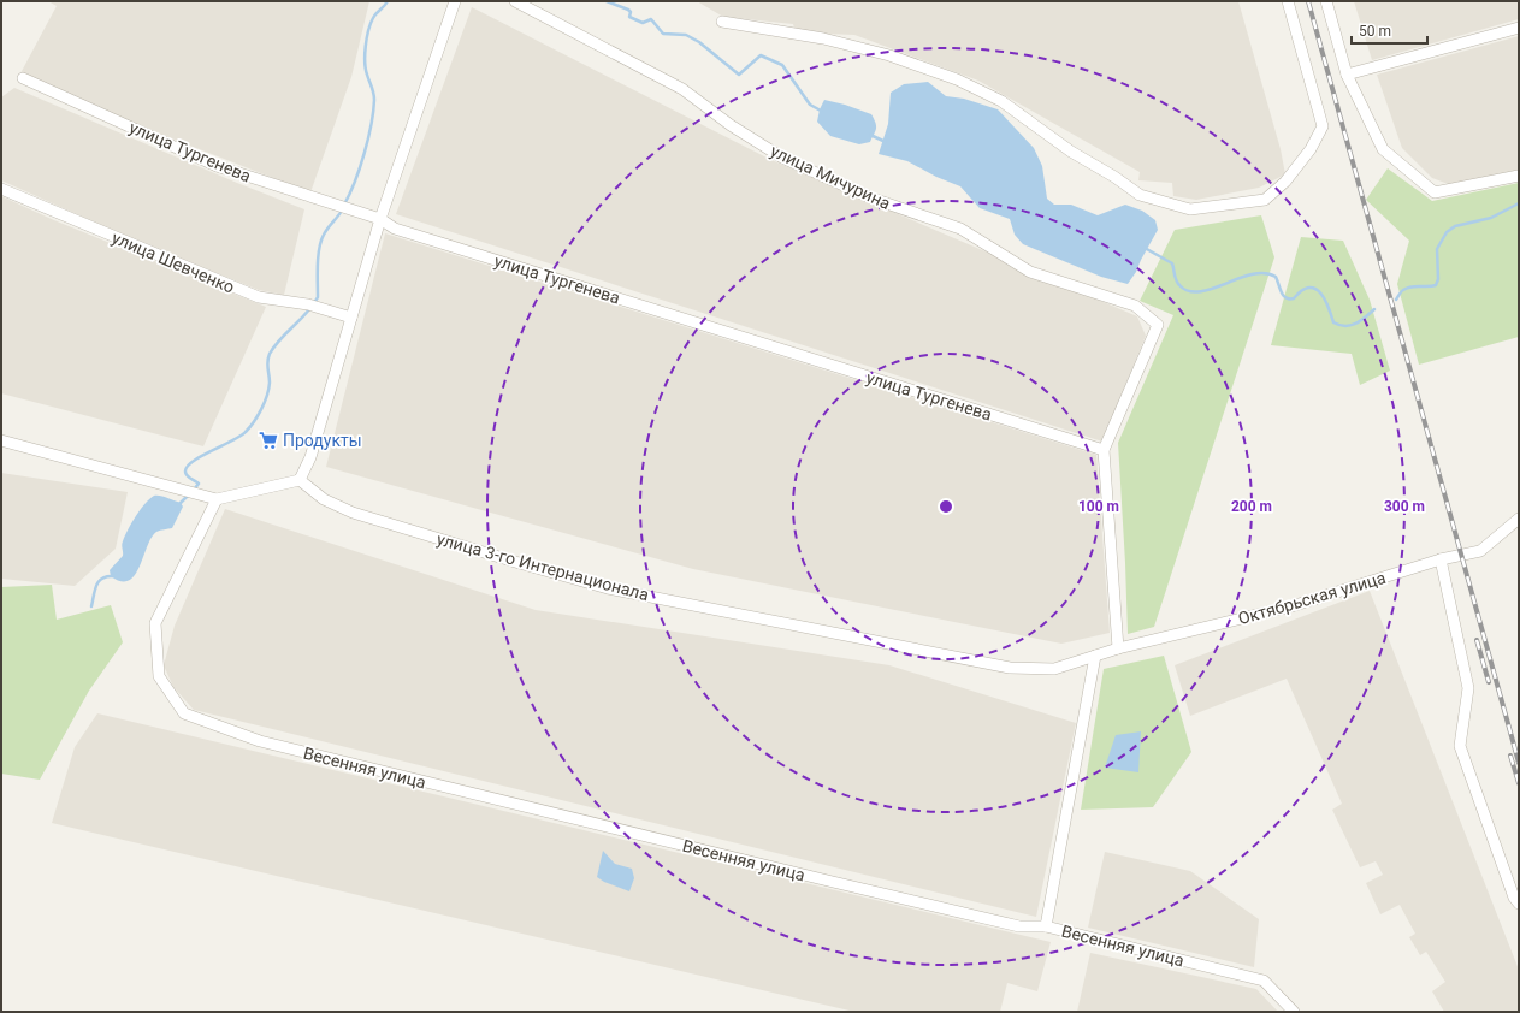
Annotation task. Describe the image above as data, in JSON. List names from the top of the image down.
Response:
{
  "streets": {
    "street": [
      "улица Тургенева",
      "улица Мичурина",
      "улица Шевченко",
      "улица 3-го Интернационала",
      "Октябрьская улица",
      "Весенняя улица"
    ]
  },
  "crossings": [
    ["улица Тургенева", "улица Мичурина"],
    ["улица 3-го Интернационала", "Октябрьская улица"]
  ],
  "places": {
    "supermarket": ["Продукты"]
  },
  "scale_bar": "50 m",
  "rings": ["100 m", "200 m", "300 m"]
}
